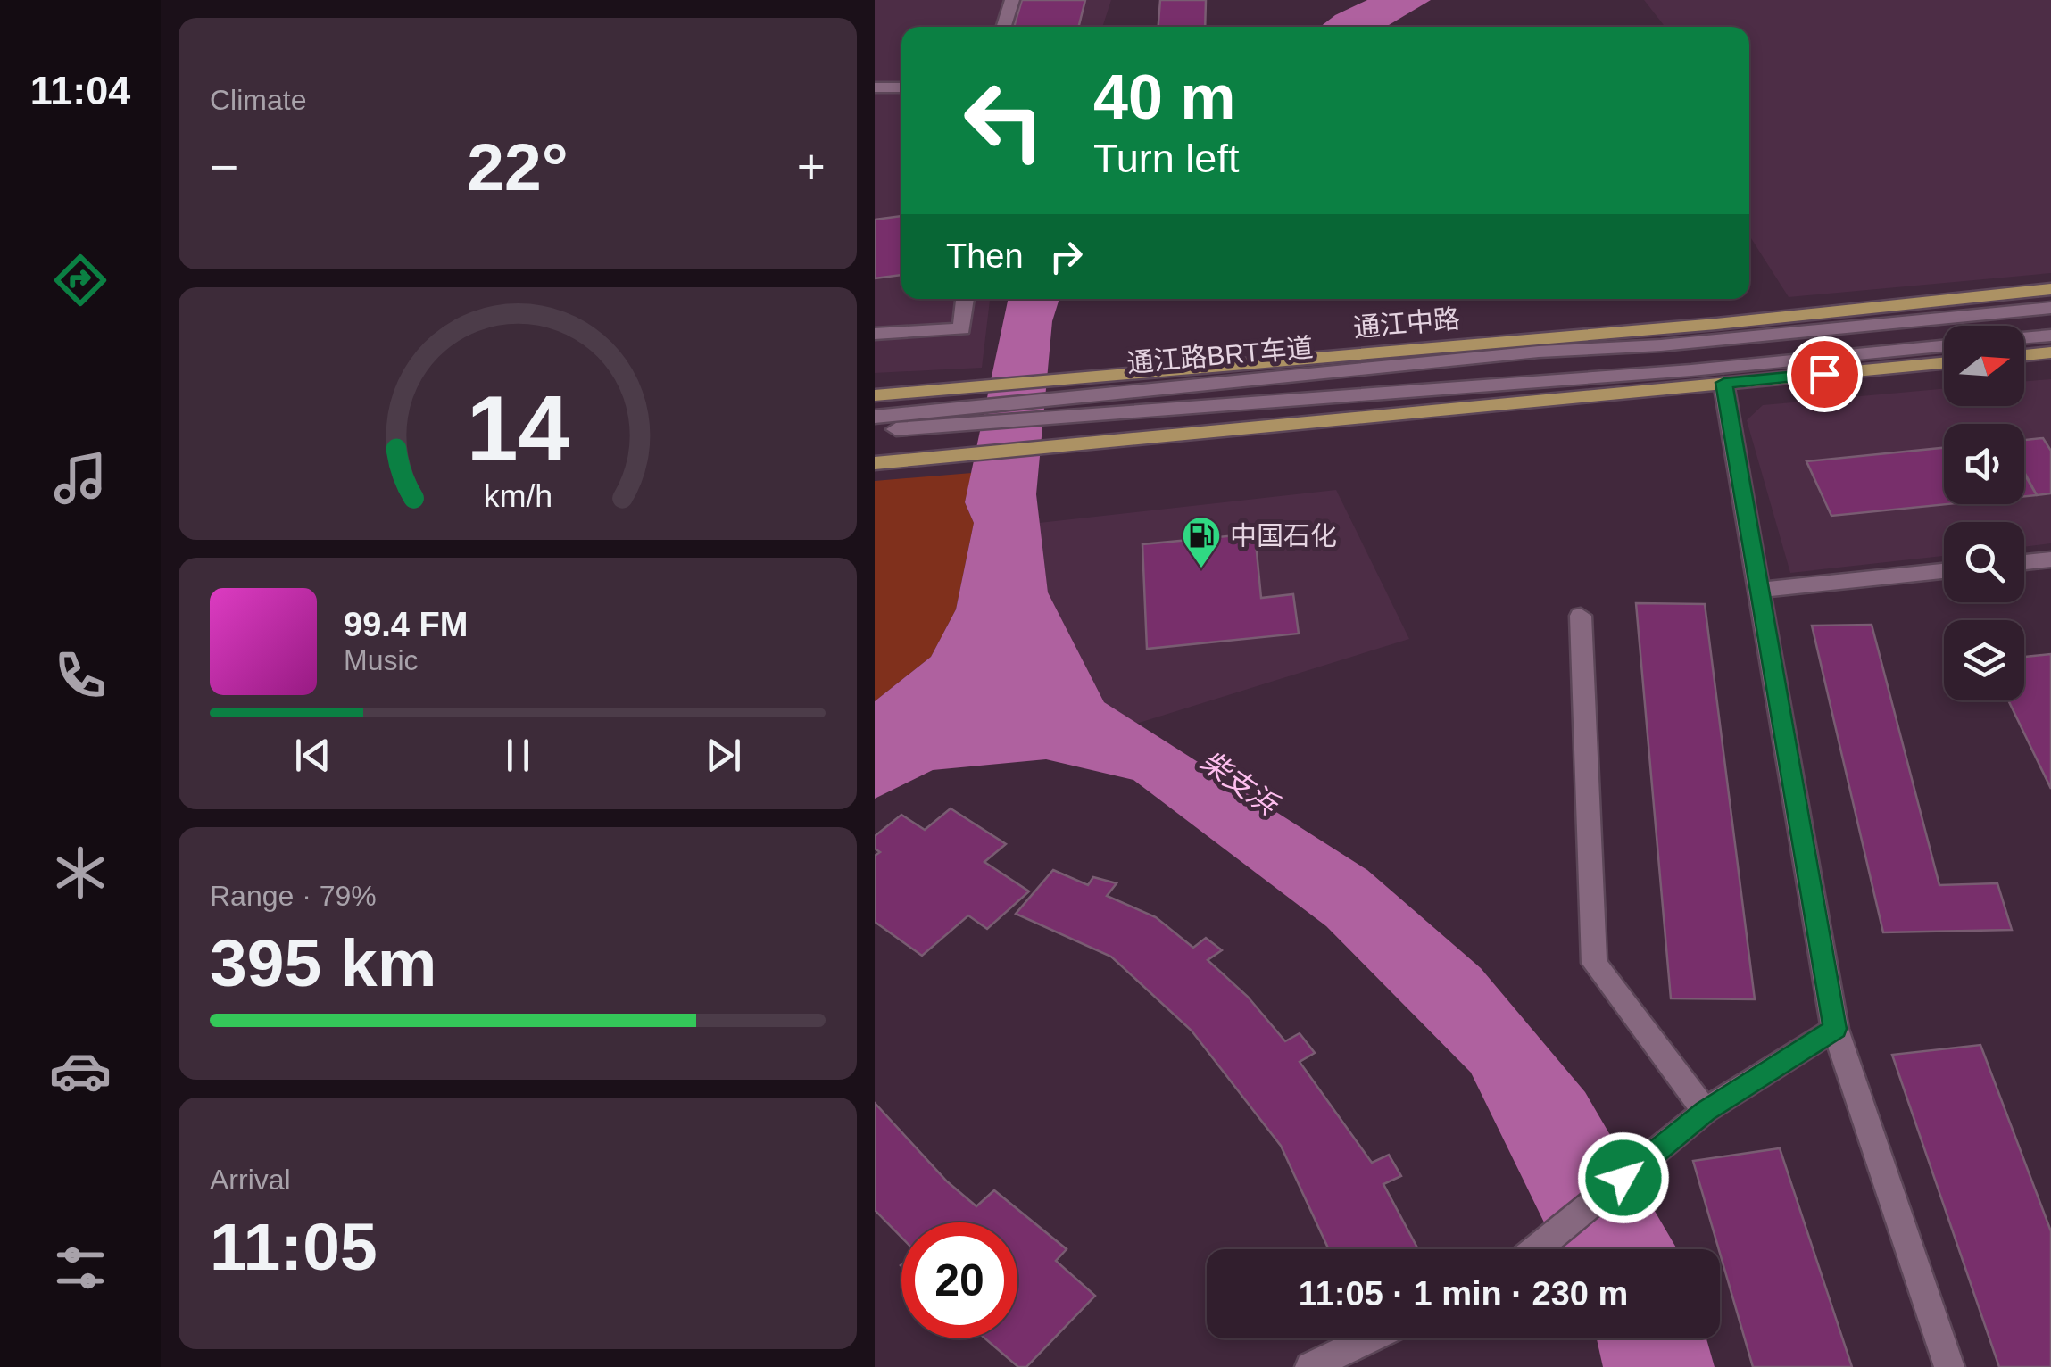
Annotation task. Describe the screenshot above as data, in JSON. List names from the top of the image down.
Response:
{
  "streets": {
    "main road": ["通江中路"],
    "street": ["通江路BRT车道"]
  },
  "water": ["柴支浜"],
  "places": {
    "fuel station": ["中国石化"]
  },
  "north": "right",
  "page": {
    "tabs": "11:04",
    "tile": [
      "Climate",
      ["Range · 79%", "395 km"],
      ["Arrival", "11:05"]
    ],
    "turn": ["40 m", "Turn left"],
    "heat": ["−", "22°", "+"],
    "then": "Then",
    "song": ["99.4 FM", "Music"],
    "limit": "20",
    "trip": "11:05 · 1 min · 230 m",
    "gauge": ["14", "km/h"]
  }
}
